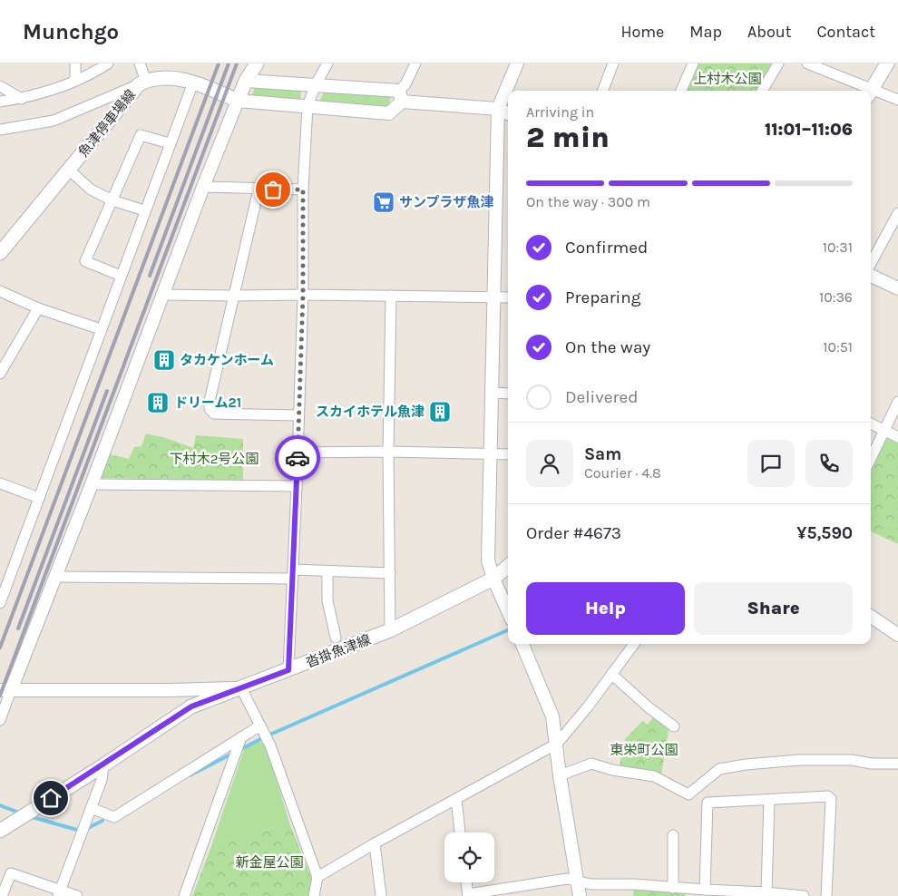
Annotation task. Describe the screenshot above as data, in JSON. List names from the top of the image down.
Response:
{
  "streets": {
    "main road": ["魚津停車場線", "沓掛魚津線"]
  },
  "parks": [
    "上村木公園",
    "下村木2号公園",
    "東栄町公園",
    "新金屋公園"
  ],
  "places": {
    "supermarket": ["サンプラザ魚津"],
    "building": ["タカケンホーム", "ドリーム21", "スカイホテル魚津"]
  },
  "page": {
    "header": "Munchgo",
    "nav": [
      "Home",
      "Map",
      "About",
      "Contact"
    ],
    "heading": ["2 min", "Arriving in", "11:01–11:06"],
    "panel": [
      "Sam",
      "Courier · 4.8",
      "Order #4673",
      "¥5,590"
    ],
    "bar": "On the way · 300 m",
    "list": [
      ["Confirmed", "10:31"],
      ["Preparing", "10:36"],
      ["On the way", "10:51"],
      "Delivered"
    ],
    "buttons": ["Help", "Share"]
  }
}
